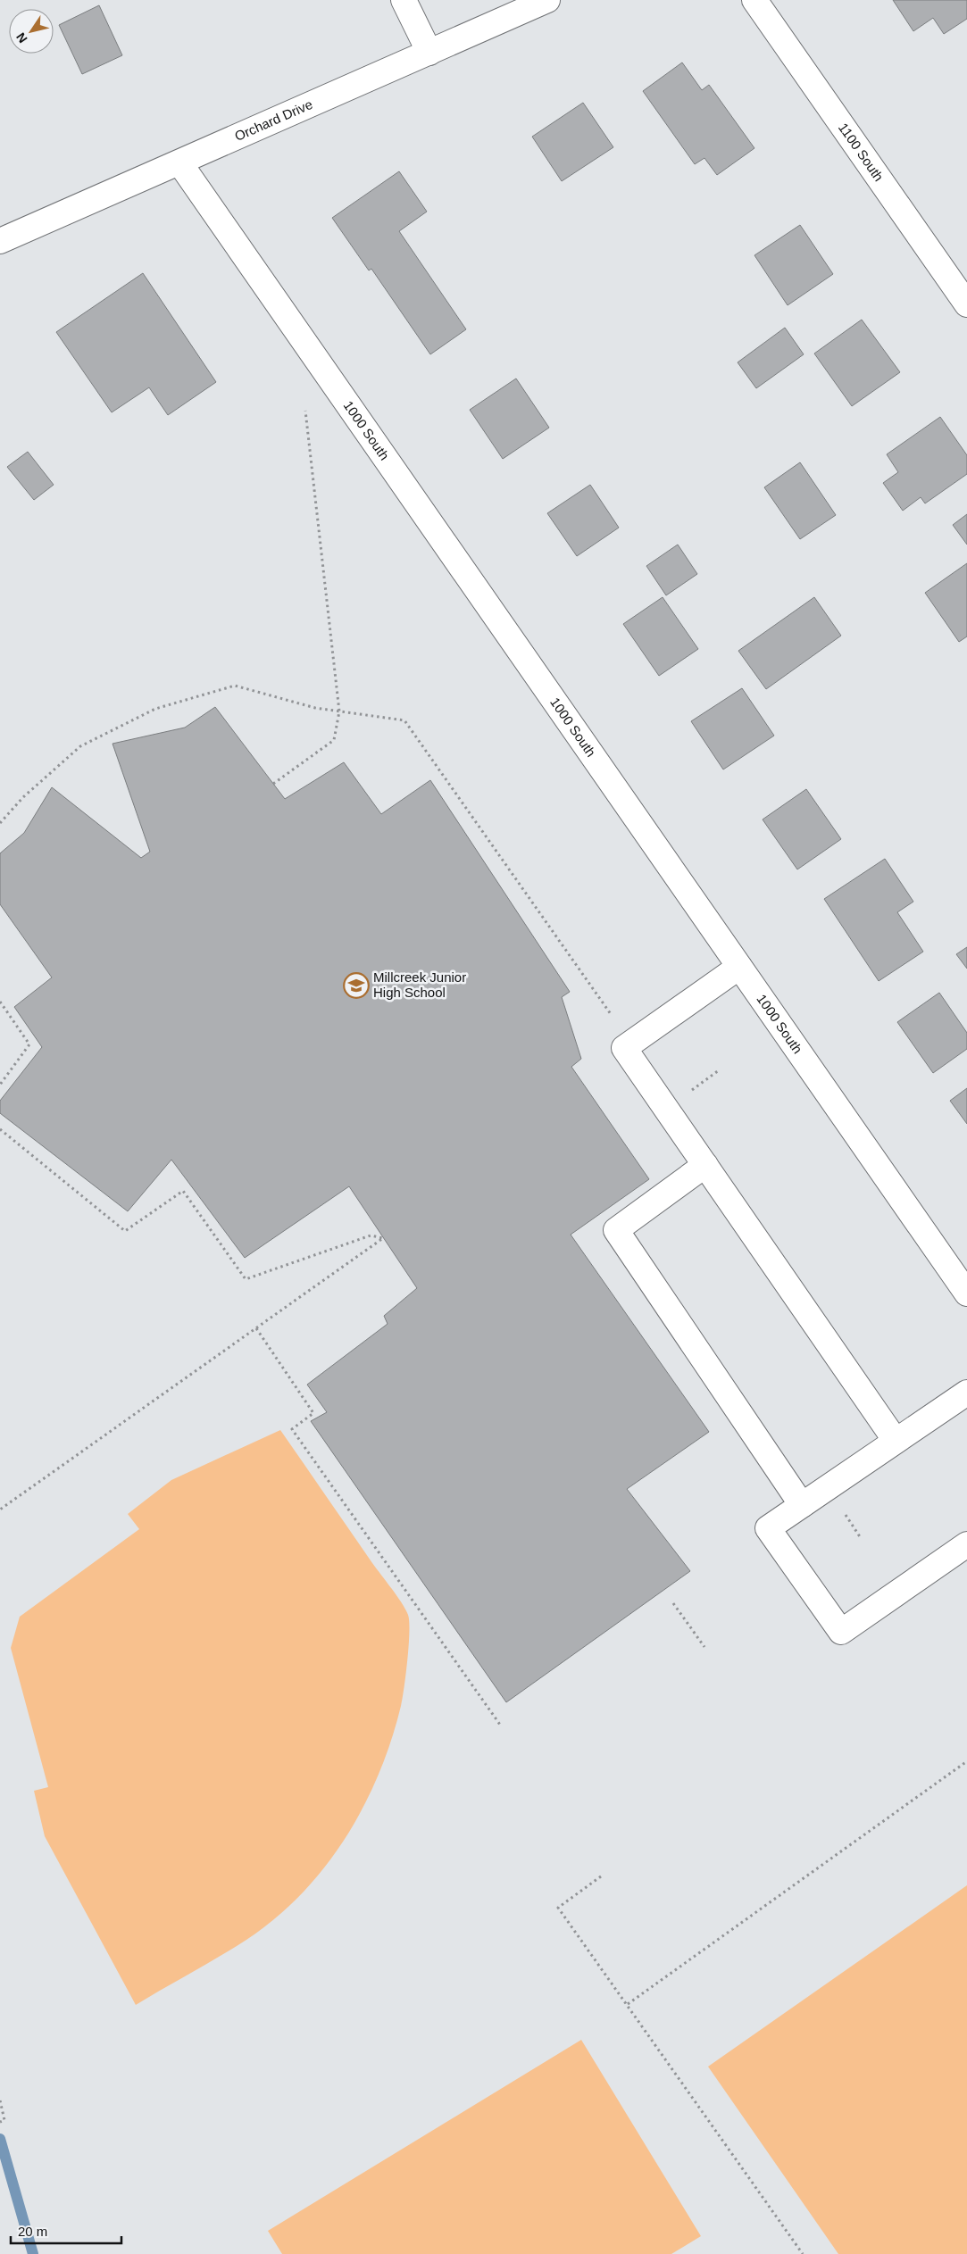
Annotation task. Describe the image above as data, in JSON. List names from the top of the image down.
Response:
{
  "streets": {
    "street": ["Orchard Drive", "1100 South", "1000 South"]
  },
  "crossings": [
    ["Orchard Drive", "1000 South"]
  ],
  "places": {
    "school or university": ["Millcreek Junior High School"]
  },
  "scale_bar": "20 m",
  "north": "bottom left"
}
